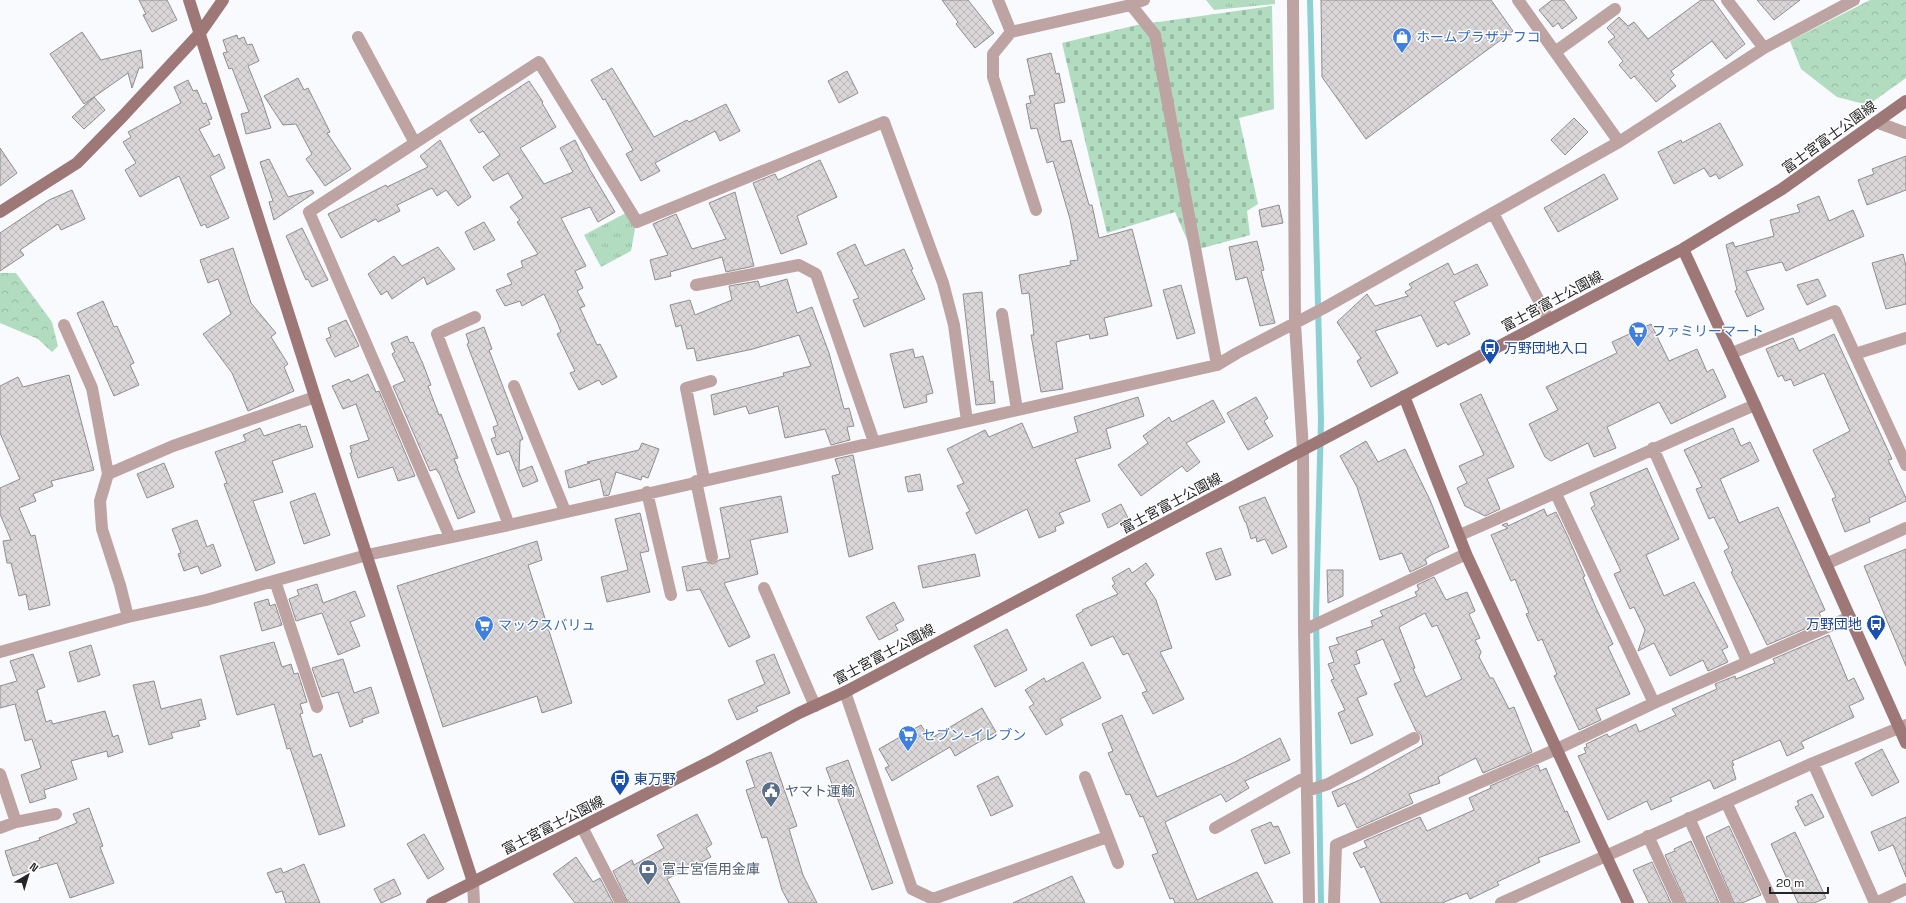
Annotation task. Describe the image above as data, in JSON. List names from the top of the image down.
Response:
{
  "streets": {
    "street": ["富士宮富士公園線"]
  },
  "places": {
    "shop": ["ホームプラザナフコ"],
    "supermarket": ["ファミリーマート", "マックスバリュ", "セブン-イレブン"],
    "bus stop": ["万野団地入口", "万野団地", "東万野"],
    "public building": ["ヤマト運輸"],
    "bank": ["富士宮信用金庫"]
  },
  "scale_bar": "20 m",
  "north": "top right"
}
